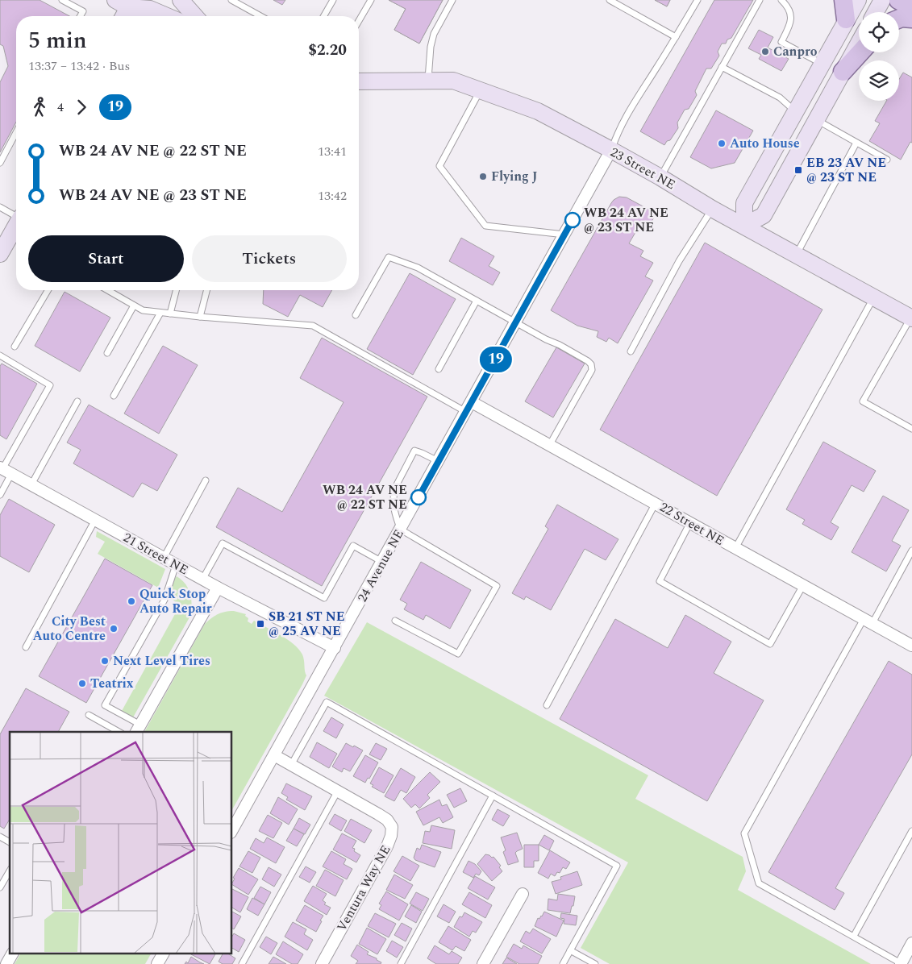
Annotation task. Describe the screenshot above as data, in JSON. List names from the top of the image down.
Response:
{
  "streets": {
    "street": [
      "23 Street NE",
      "22 Street NE",
      "21 Street NE",
      "24 Avenue NE",
      "Ventura Way NE"
    ]
  },
  "crossings": [
    ["23 Street NE", "24 Avenue NE"],
    ["22 Street NE", "24 Avenue NE"],
    ["21 Street NE", "24 Avenue NE"],
    ["24 Avenue NE", "Ventura Way NE"]
  ],
  "places": {
    "other": [
      "Canpro",
      "Auto House",
      "Flying J",
      "WB 24 AV NE @ 23 ST NE",
      "WB 24 AV NE @ 22 ST NE",
      "Quick Stop Auto Repair",
      "City Best Auto Centre",
      "Next Level Tires",
      "Teatrix"
    ],
    "transit": ["EB 23 AV NE @ 23 ST NE", "SB 21 ST NE @ 25 AV NE"]
  },
  "lines": ["bus line 19"],
  "page": {
    "on_map": "19",
    "heading": ["5 min", "13:37 – 13:42 · Bus", "$2.20"],
    "legs": ["4", "19"],
    "list": [
      {
        "name": "WB 24 AV NE @ 22 ST NE",
        "value": "13:41"
      },
      {
        "name": "WB 24 AV NE @ 23 ST NE",
        "value": "13:42"
      }
    ],
    "buttons": ["Start", "Tickets"]
  }
}
